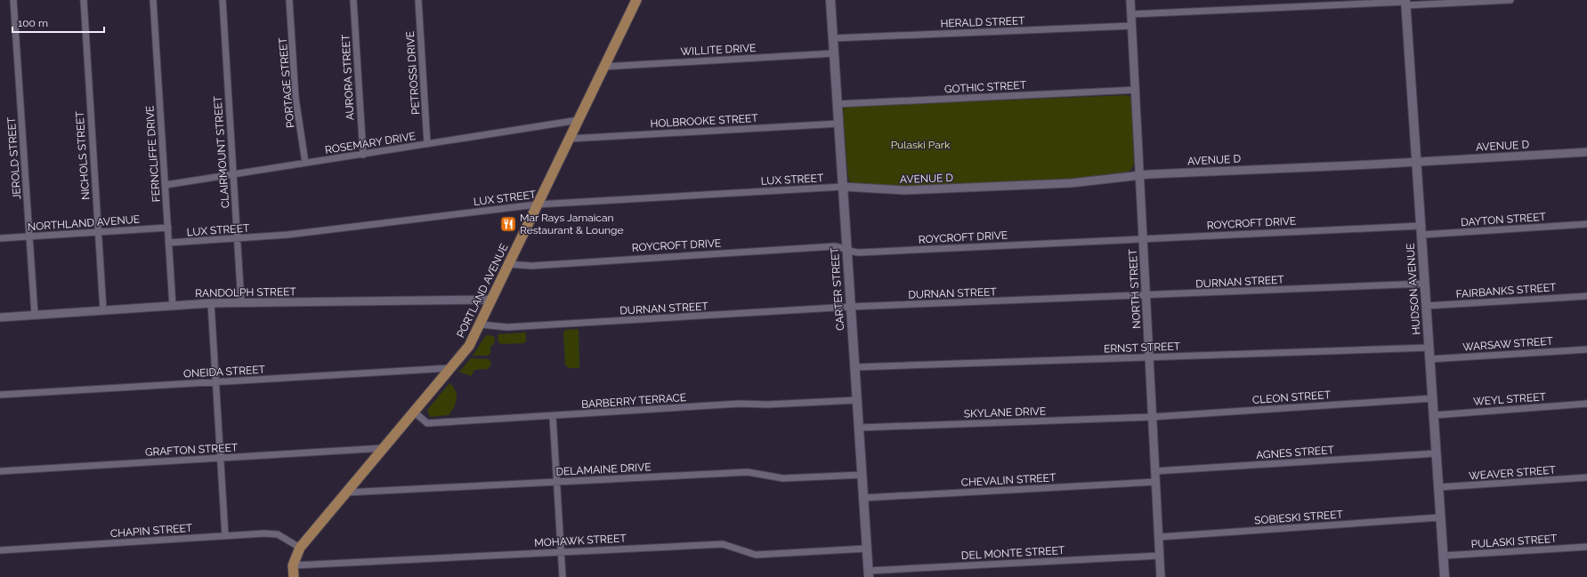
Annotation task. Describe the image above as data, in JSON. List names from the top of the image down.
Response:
{
  "streets": {
    "main road": ["CARTER STREET", "HUDSON AVENUE", "PORTLAND AVENUE"],
    "street": [
      "HERALD STREET",
      "WILLITE DRIVE",
      "PETROSSI DRIVE",
      "AURORA STREET",
      "PORTAGE STREET",
      "GOTHIC STREET",
      "HOLBROOKE STREET",
      "ROSEMARY DRIVE",
      "AVENUE D",
      "CLAIRMOUNT STREET",
      "FERNCLIFFE DRIVE",
      "NICHOLS STREET",
      "JEROLD STREET",
      "LUX STREET",
      "DAYTON STREET",
      "NORTHLAND AVENUE",
      "ROYCROFT DRIVE",
      "DURNAN STREET",
      "NORTH STREET",
      "FAIRBANKS STREET",
      "RANDOLPH STREET",
      "WARSAW STREET",
      "ERNST STREET",
      "ONEIDA STREET",
      "CLEON STREET",
      "WEYL STREET",
      "BARBERRY TERRACE",
      "SKYLANE DRIVE",
      "GRAFTON STREET",
      "AGNES STREET",
      "DELAMAINE DRIVE",
      "WEAVER STREET",
      "CHEVALIN STREET",
      "SOBIESKI STREET",
      "CHAPIN STREET",
      "MOHAWK STREET",
      "PULASKI STREET",
      "DEL MONTE STREET"
    ]
  },
  "crossings": [
    ["HERALD STREET", "CARTER STREET"],
    ["HERALD STREET", "NORTH STREET"],
    ["WILLITE DRIVE", "CARTER STREET"],
    ["WILLITE DRIVE", "PORTLAND AVENUE"],
    ["PETROSSI DRIVE", "ROSEMARY DRIVE"],
    ["AURORA STREET", "ROSEMARY DRIVE"],
    ["PORTAGE STREET", "ROSEMARY DRIVE"],
    ["GOTHIC STREET", "CARTER STREET"],
    ["GOTHIC STREET", "NORTH STREET"],
    ["HOLBROOKE STREET", "CARTER STREET"],
    ["HOLBROOKE STREET", "PORTLAND AVENUE"],
    ["ROSEMARY DRIVE", "CLAIRMOUNT STREET"],
    ["ROSEMARY DRIVE", "FERNCLIFFE DRIVE"],
    ["ROSEMARY DRIVE", "PORTLAND AVENUE"],
    ["AVENUE D", "LUX STREET"],
    ["AVENUE D", "CARTER STREET"],
    ["AVENUE D", "NORTH STREET"],
    ["AVENUE D", "HUDSON AVENUE"],
    ["CLAIRMOUNT STREET", "LUX STREET"],
    ["CLAIRMOUNT STREET", "RANDOLPH STREET"],
    ["FERNCLIFFE DRIVE", "LUX STREET"],
    ["FERNCLIFFE DRIVE", "NORTHLAND AVENUE"],
    ["FERNCLIFFE DRIVE", "RANDOLPH STREET"],
    ["NICHOLS STREET", "NORTHLAND AVENUE"],
    ["NICHOLS STREET", "RANDOLPH STREET"],
    ["JEROLD STREET", "NORTHLAND AVENUE"],
    ["JEROLD STREET", "RANDOLPH STREET"],
    ["LUX STREET", "CARTER STREET"],
    ["LUX STREET", "PORTLAND AVENUE"],
    ["DAYTON STREET", "HUDSON AVENUE"],
    ["ROYCROFT DRIVE", "CARTER STREET"],
    ["ROYCROFT DRIVE", "NORTH STREET"],
    ["ROYCROFT DRIVE", "HUDSON AVENUE"],
    ["ROYCROFT DRIVE", "PORTLAND AVENUE"],
    ["DURNAN STREET", "CARTER STREET"],
    ["DURNAN STREET", "NORTH STREET"],
    ["DURNAN STREET", "HUDSON AVENUE"],
    ["DURNAN STREET", "PORTLAND AVENUE"],
    ["CARTER STREET", "ERNST STREET"],
    ["CARTER STREET", "BARBERRY TERRACE"],
    ["CARTER STREET", "SKYLANE DRIVE"],
    ["CARTER STREET", "DELAMAINE DRIVE"],
    ["CARTER STREET", "CHEVALIN STREET"],
    ["CARTER STREET", "MOHAWK STREET"],
    ["CARTER STREET", "DEL MONTE STREET"],
    ["NORTH STREET", "ERNST STREET"],
    ["NORTH STREET", "CLEON STREET"],
    ["NORTH STREET", "SKYLANE DRIVE"],
    ["NORTH STREET", "AGNES STREET"],
    ["NORTH STREET", "CHEVALIN STREET"],
    ["NORTH STREET", "SOBIESKI STREET"],
    ["NORTH STREET", "DEL MONTE STREET"],
    ["HUDSON AVENUE", "FAIRBANKS STREET"],
    ["HUDSON AVENUE", "WARSAW STREET"],
    ["HUDSON AVENUE", "ERNST STREET"],
    ["HUDSON AVENUE", "CLEON STREET"],
    ["HUDSON AVENUE", "WEYL STREET"],
    ["HUDSON AVENUE", "AGNES STREET"],
    ["HUDSON AVENUE", "WEAVER STREET"],
    ["HUDSON AVENUE", "SOBIESKI STREET"],
    ["HUDSON AVENUE", "PULASKI STREET"],
    ["PORTLAND AVENUE", "RANDOLPH STREET"],
    ["PORTLAND AVENUE", "ONEIDA STREET"],
    ["PORTLAND AVENUE", "BARBERRY TERRACE"],
    ["PORTLAND AVENUE", "GRAFTON STREET"],
    ["PORTLAND AVENUE", "DELAMAINE DRIVE"],
    ["PORTLAND AVENUE", "CHAPIN STREET"],
    ["PORTLAND AVENUE", "MOHAWK STREET"],
    ["CLEON STREET", "SKYLANE DRIVE"]
  ],
  "parks": ["Pulaski Park"],
  "places": {
    "restaurant": ["Mar Rays Jamaican Restaurant & Lounge"]
  },
  "scale_bar": "100 m"
}
